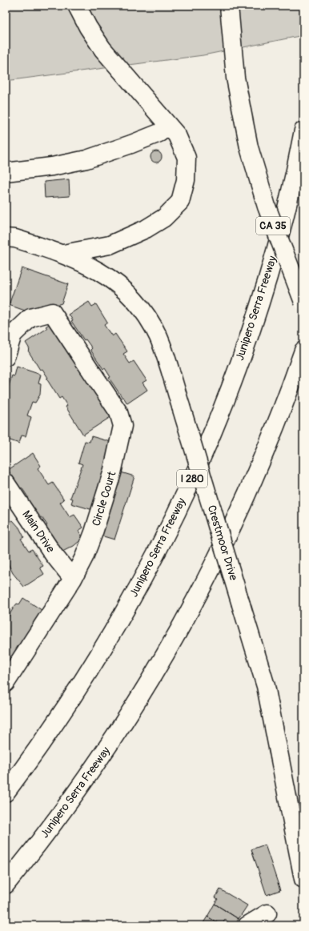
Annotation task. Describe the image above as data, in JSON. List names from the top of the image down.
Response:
{
  "streets": {
    "main road": [
      "CA 35",
      "Junipero Serra Freeway",
      "I 280",
      "Circle Court",
      "Main Drive",
      "Crestmoor Drive"
    ]
  },
  "crossings": [
    ["Circle Court", "Main Drive"]
  ]
}
